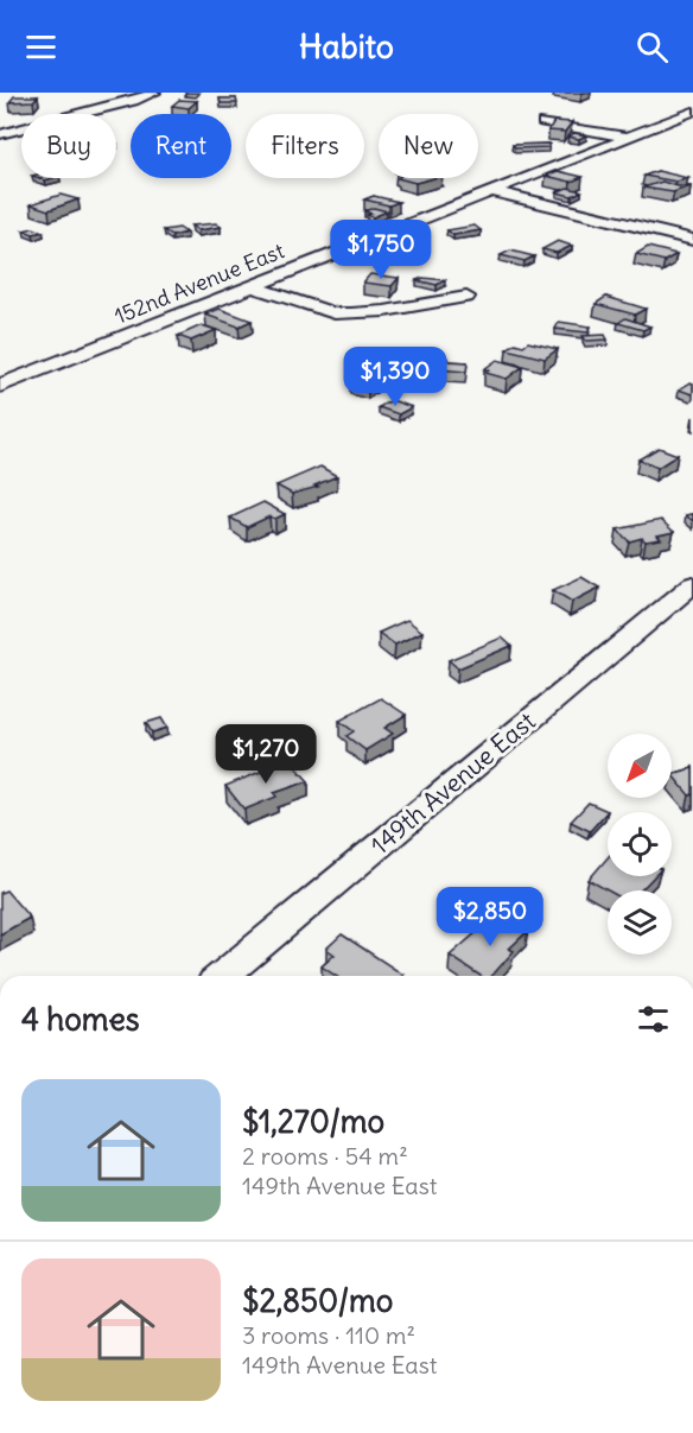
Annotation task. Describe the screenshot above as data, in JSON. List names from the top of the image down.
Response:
{
  "streets": {
    "street": ["152nd Avenue East", "149th Avenue East"]
  },
  "north": "bottom left",
  "page": {
    "header": "Habito",
    "chip": [
      "Buy",
      "Rent",
      "Filters",
      "New"
    ],
    "price": [
      "$1,750",
      "$1,390",
      "$1,270",
      "$2,850"
    ],
    "heading": "4 homes",
    "list": [
      {
        "name": "$1,270/mo",
        "note": "2 rooms · 54 m² · 149th Avenue East"
      },
      {
        "name": "$2,850/mo",
        "note": "3 rooms · 110 m² · 149th Avenue East"
      }
    ]
  }
}
